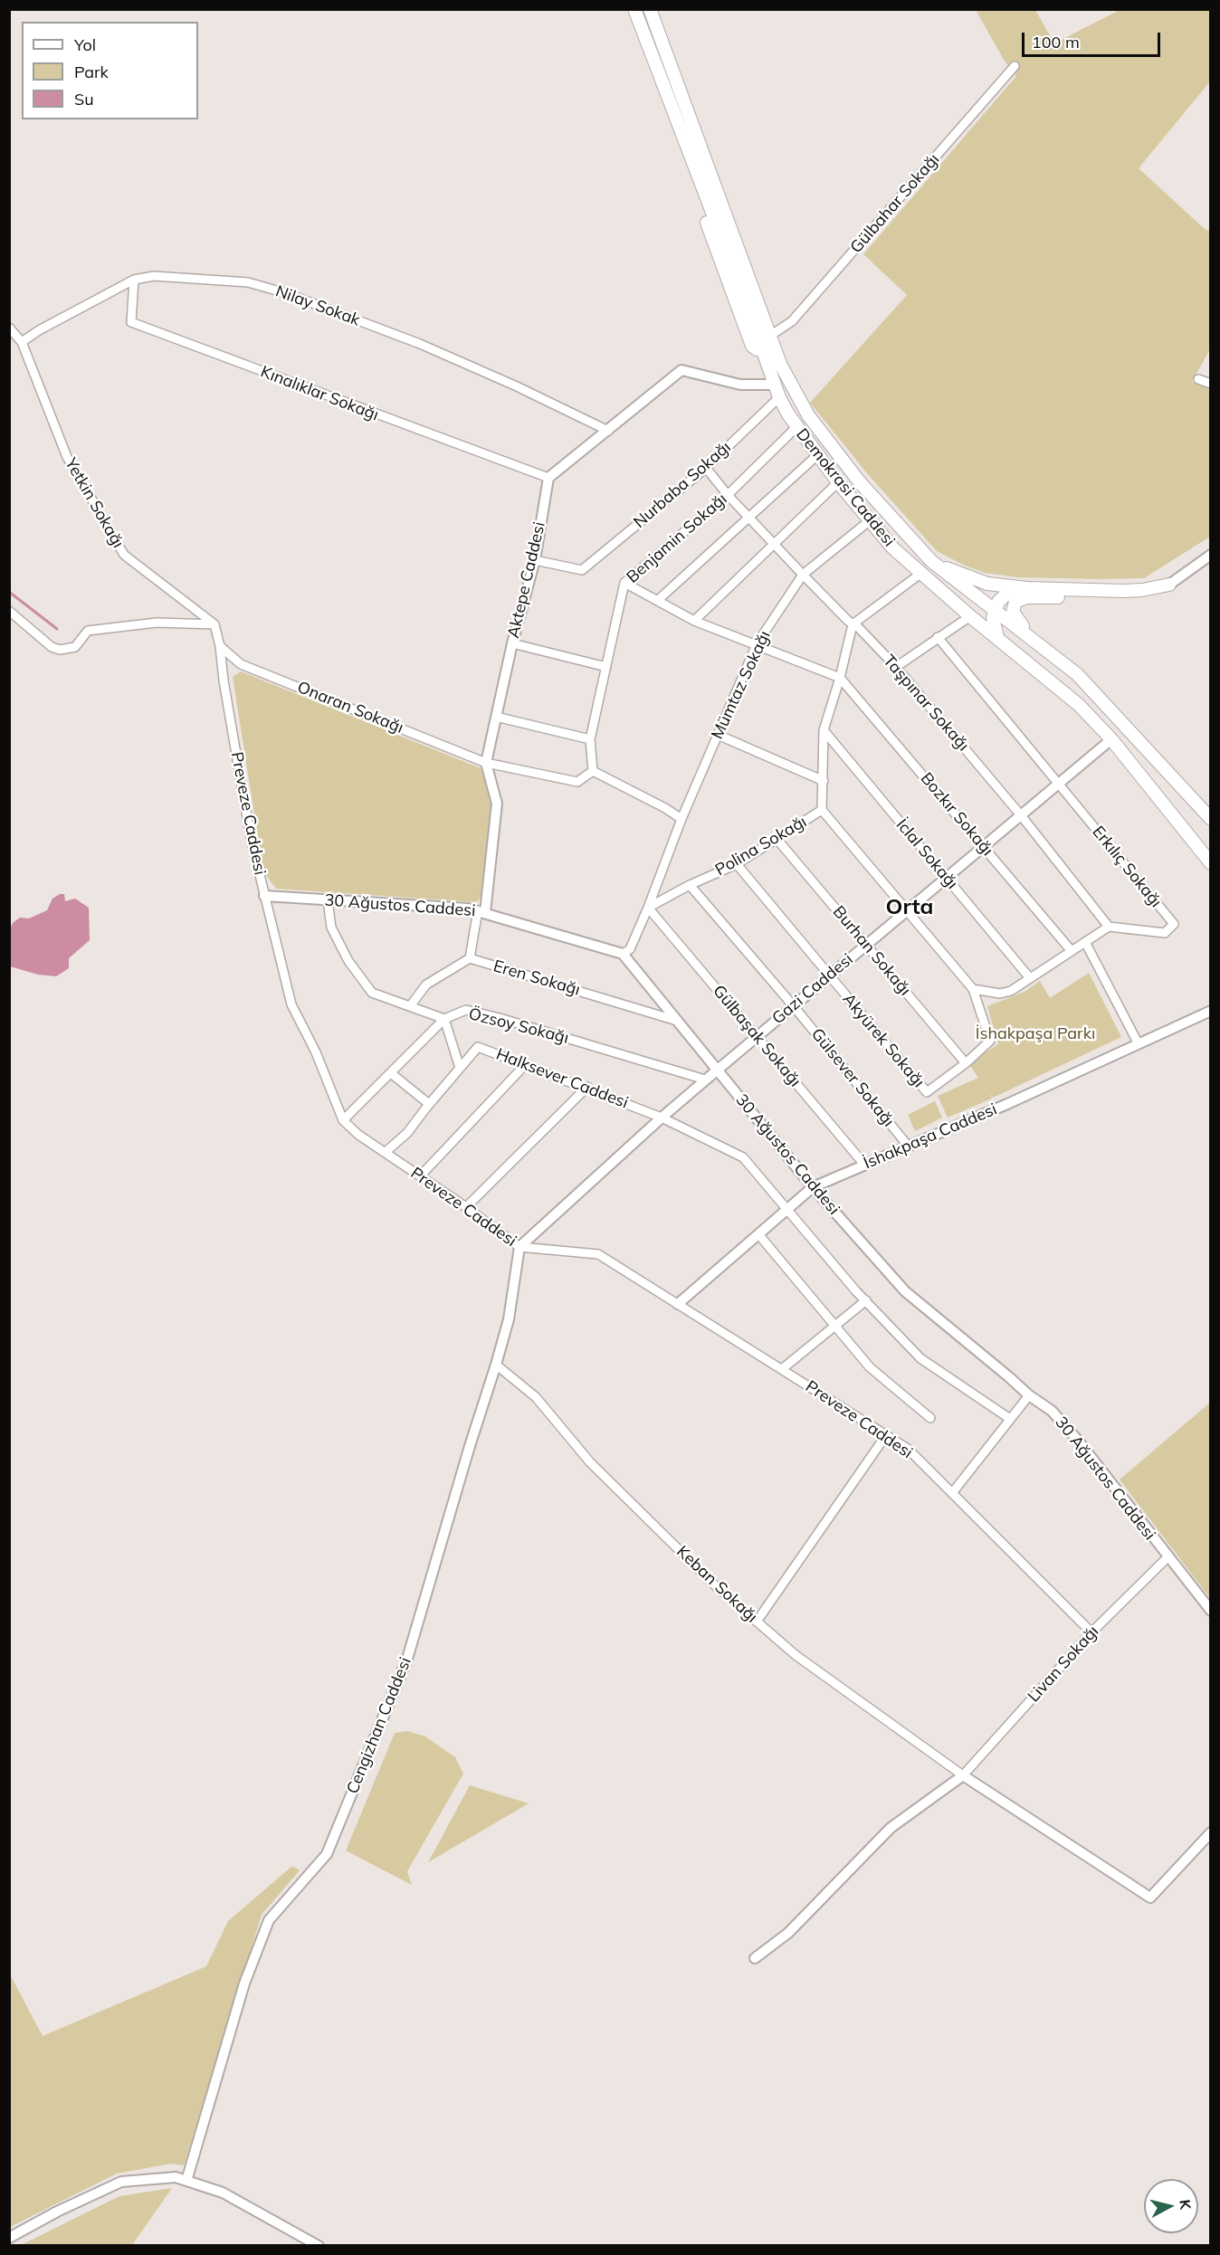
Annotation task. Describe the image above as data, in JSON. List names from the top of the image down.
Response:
{
  "streets": {
    "main road": ["Demokrasi Caddesi"],
    "street": [
      "Gülbahar Sokağı",
      "Nilay Sokak",
      "Kınalıklar Sokağı",
      "Nurbaba Sokağı",
      "Yetkin Sokağı",
      "Benjamin Sokağı",
      "Aktepe Caddesi",
      "Mümtaz Sokağı",
      "Taşpınar Sokağı",
      "Onaran Sokağı",
      "Preveze Caddesi",
      "Bozkır Sokağı",
      "Polina Sokağı",
      "İclal Sokağı",
      "Erkılıç Sokağı",
      "30 Ağustos Caddesi",
      "Burhan Sokağı",
      "Eren Sokağı",
      "Gazi Caddesi",
      "Özsoy Sokağı",
      "Gülbaşak Sokağı",
      "Akyürek Sokağı",
      "Gülsever Sokağı",
      "Halksever Caddesi",
      "İshakpaşa Caddesi",
      "Keban Sokağı",
      "Livan Sokağı",
      "Cengizhan Caddesi"
    ]
  },
  "crossings": [
    ["Gülbahar Sokağı", "Demokrasi Caddesi"],
    ["Nilay Sokak", "Kınalıklar Sokağı"],
    ["Nilay Sokak", "Yetkin Sokağı"],
    ["Kınalıklar Sokağı", "Aktepe Caddesi"],
    ["Nurbaba Sokağı", "Demokrasi Caddesi"],
    ["Nurbaba Sokağı", "Aktepe Caddesi"],
    ["Nurbaba Sokağı", "Taşpınar Sokağı"],
    ["Demokrasi Caddesi", "Benjamin Sokağı"],
    ["Demokrasi Caddesi", "Mümtaz Sokağı"],
    ["Demokrasi Caddesi", "Gazi Caddesi"],
    ["Benjamin Sokağı", "Taşpınar Sokağı"],
    ["Benjamin Sokağı", "Onaran Sokağı"],
    ["Aktepe Caddesi", "Onaran Sokağı"],
    ["Aktepe Caddesi", "30 Ağustos Caddesi"],
    ["Mümtaz Sokağı", "Taşpınar Sokağı"],
    ["Mümtaz Sokağı", "Polina Sokağı"],
    ["Mümtaz Sokağı", "Gülbaşak Sokağı"],
    ["Taşpınar Sokağı", "Polina Sokağı"],
    ["Taşpınar Sokağı", "Erkılıç Sokağı"],
    ["Taşpınar Sokağı", "Gazi Caddesi"],
    ["Onaran Sokağı", "Preveze Caddesi"],
    ["Preveze Caddesi", "30 Ağustos Caddesi"],
    ["Preveze Caddesi", "Gazi Caddesi"],
    ["Preveze Caddesi", "Halksever Caddesi"],
    ["Preveze Caddesi", "İshakpaşa Caddesi"],
    ["Preveze Caddesi", "Livan Sokağı"],
    ["Preveze Caddesi", "Cengizhan Caddesi"],
    ["Bozkır Sokağı", "Polina Sokağı"],
    ["Bozkır Sokağı", "Gazi Caddesi"],
    ["Polina Sokağı", "İclal Sokağı"],
    ["Polina Sokağı", "Burhan Sokağı"],
    ["Polina Sokağı", "Gülbaşak Sokağı"],
    ["Polina Sokağı", "Akyürek Sokağı"],
    ["Polina Sokağı", "Gülsever Sokağı"],
    ["İclal Sokağı", "Gazi Caddesi"],
    ["Erkılıç Sokağı", "Gazi Caddesi"],
    ["30 Ağustos Caddesi", "Eren Sokağı"],
    ["30 Ağustos Caddesi", "Gazi Caddesi"],
    ["30 Ağustos Caddesi", "Özsoy Sokağı"],
    ["30 Ağustos Caddesi", "İshakpaşa Caddesi"],
    ["30 Ağustos Caddesi", "Livan Sokağı"],
    ["Burhan Sokağı", "Gazi Caddesi"],
    ["Burhan Sokağı", "Akyürek Sokağı"],
    ["Gazi Caddesi", "Özsoy Sokağı"],
    ["Gazi Caddesi", "Gülbaşak Sokağı"],
    ["Gazi Caddesi", "Akyürek Sokağı"],
    ["Gazi Caddesi", "Gülsever Sokağı"],
    ["Gazi Caddesi", "Halksever Caddesi"],
    ["Gazi Caddesi", "Cengizhan Caddesi"],
    ["Gülbaşak Sokağı", "İshakpaşa Caddesi"],
    ["Gülsever Sokağı", "İshakpaşa Caddesi"],
    ["Halksever Caddesi", "İshakpaşa Caddesi"],
    ["Keban Sokağı", "Livan Sokağı"],
    ["Keban Sokağı", "Cengizhan Caddesi"]
  ],
  "districts": ["Orta"],
  "parks": ["İshakpaşa Parkı"],
  "legend": ["Yol", "Park", "Su"],
  "scale_bar": "100 m",
  "north": "right"
}
